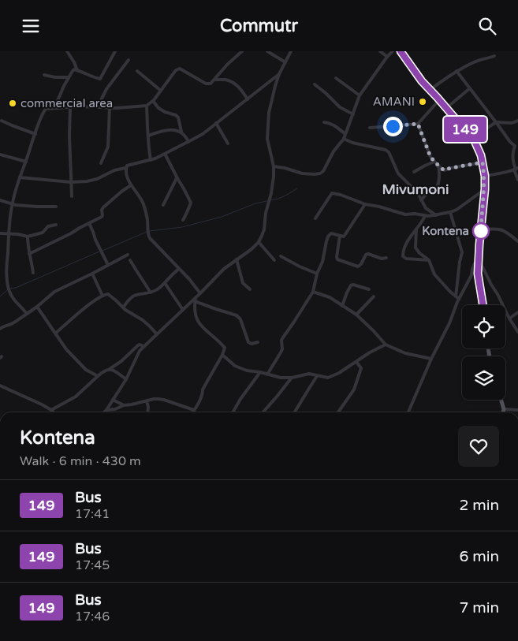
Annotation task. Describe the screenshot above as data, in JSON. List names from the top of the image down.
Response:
{
  "districts": ["Mivumoni"],
  "places": ["AMANI", "commercial area", "Kontena"],
  "lines": ["bus line 149"],
  "page": {
    "header": "Commutr",
    "on_map": "149",
    "heading": ["Kontena", "Walk · 6 min · 430 m"],
    "list": [
      {
        "mark": "149",
        "name": "Bus",
        "note": "17:41",
        "value": "2 min"
      },
      {
        "mark": "149",
        "name": "Bus",
        "note": "17:45",
        "value": "6 min"
      },
      {
        "mark": "149",
        "name": "Bus",
        "note": "17:46",
        "value": "7 min"
      }
    ]
  }
}
